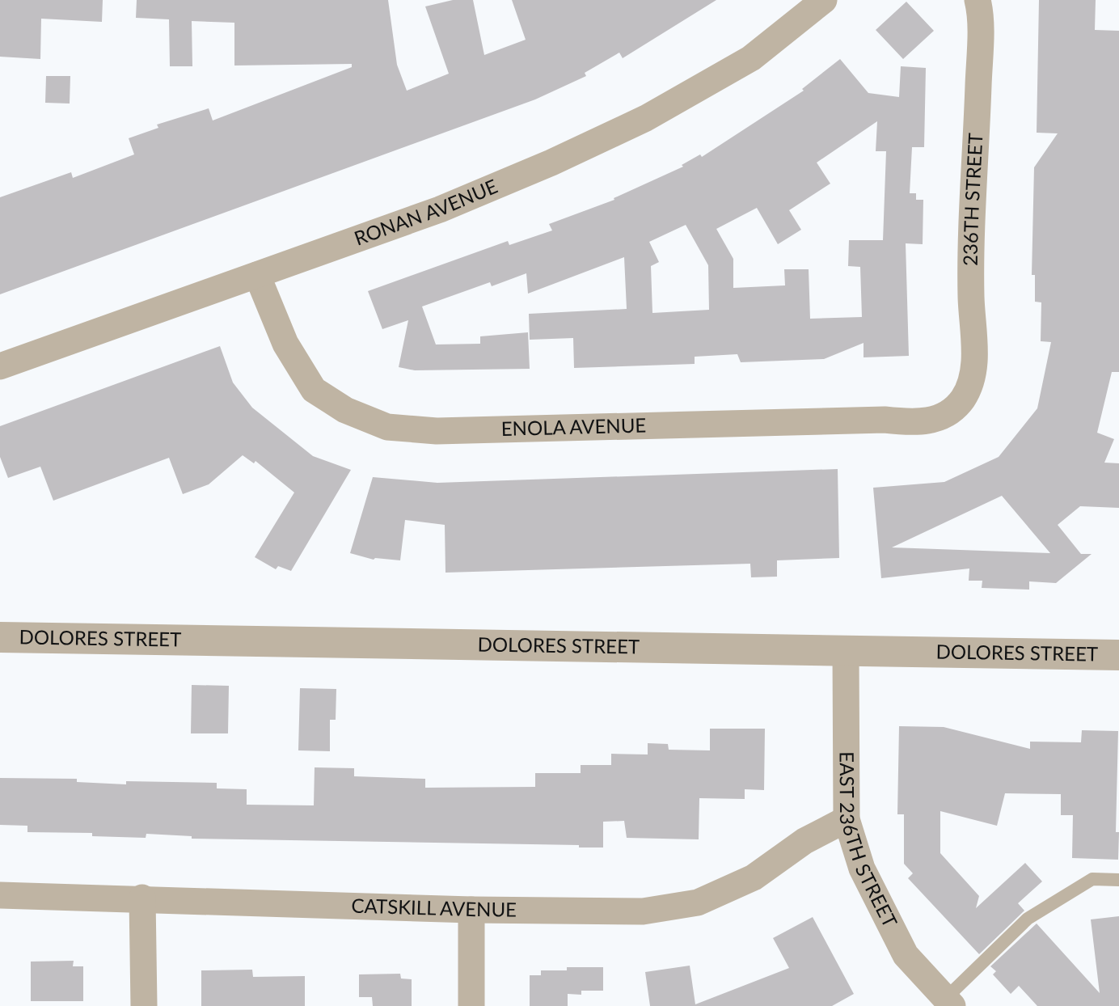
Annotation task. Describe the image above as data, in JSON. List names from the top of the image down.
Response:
{
  "streets": {
    "street": [
      "236TH STREET",
      "RONAN AVENUE",
      "ENOLA AVENUE",
      "DOLORES STREET",
      "EAST 236TH STREET",
      "CATSKILL AVENUE"
    ]
  },
  "crossings": [
    ["236TH STREET", "ENOLA AVENUE"],
    ["RONAN AVENUE", "ENOLA AVENUE"],
    ["DOLORES STREET", "EAST 236TH STREET"],
    ["EAST 236TH STREET", "CATSKILL AVENUE"]
  ]
}
